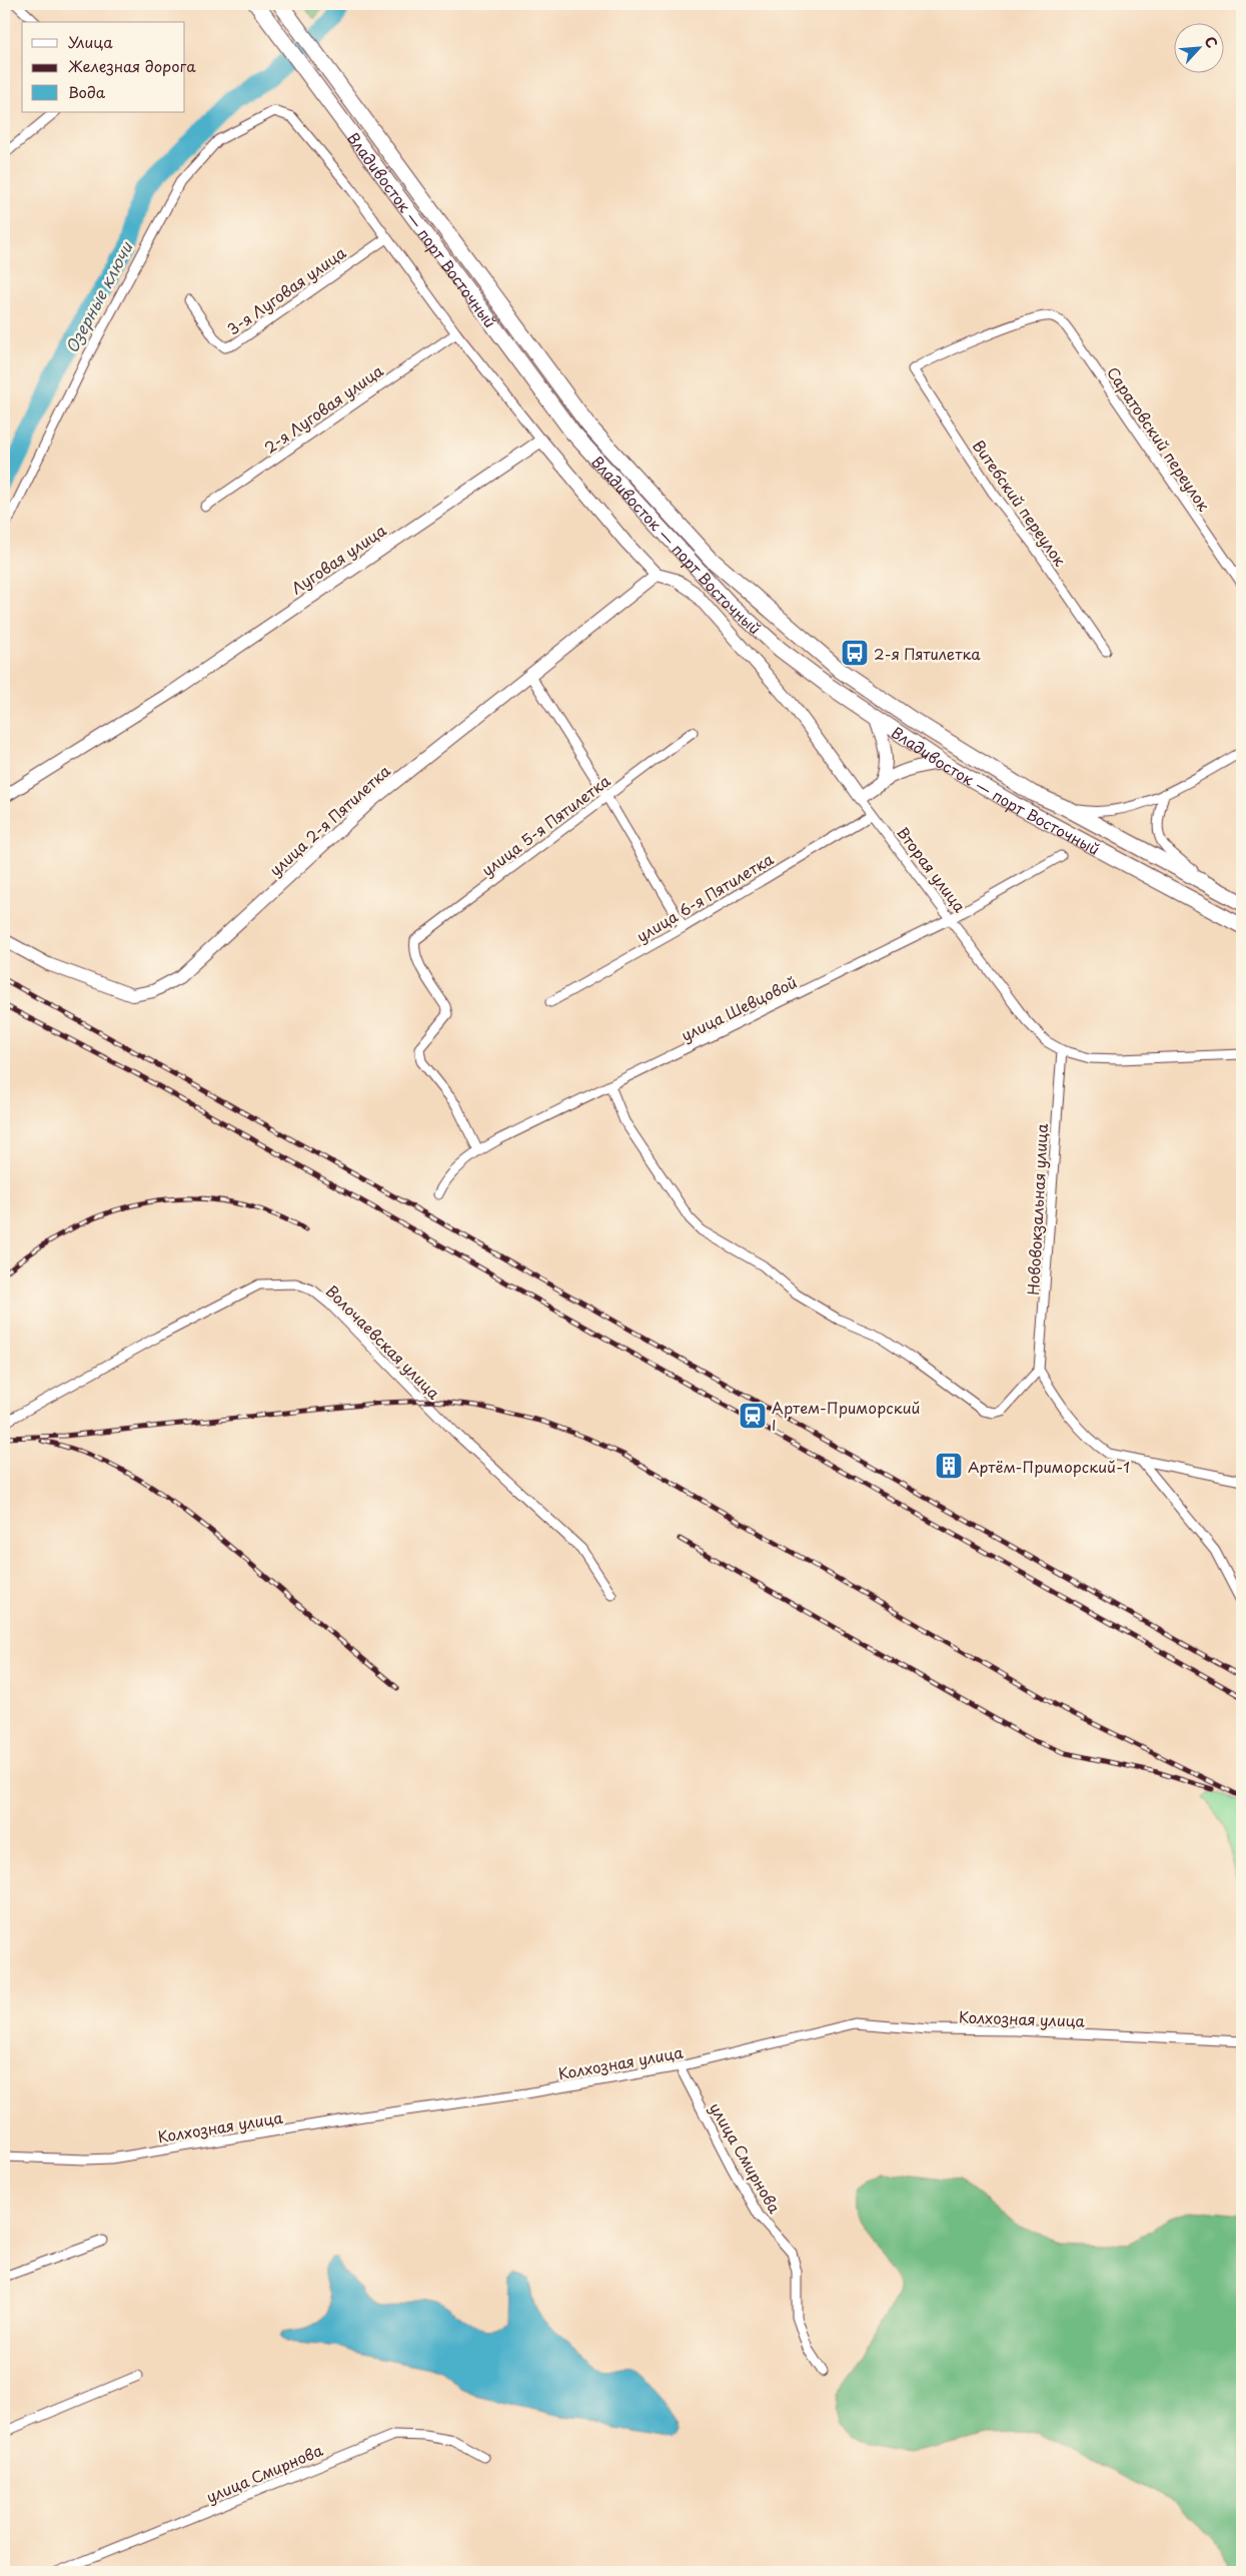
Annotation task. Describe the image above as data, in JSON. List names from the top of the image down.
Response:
{
  "streets": {
    "highway": ["Владивосток — порт Восточный"],
    "main road": ["Луговая улица", "улица 2-я Пятилетка", "Вторая улица"],
    "street": [
      "3-я Луговая улица",
      "2-я Луговая улица",
      "Саратовский переулок",
      "Витебский переулок",
      "улица 5-я Пятилетка",
      "улица 6-я Пятилетка",
      "улица Шевцовой",
      "Нововокзальная улица",
      "Волочаевская улица",
      "Колхозная улица",
      "улица Смирнова"
    ]
  },
  "crossings": [
    ["Саратовский переулок", "Витебский переулок"],
    ["улица 2-я Пятилетка", "Вторая улица"],
    ["улица 5-я Пятилетка", "улица Шевцовой"],
    ["Вторая улица", "улица 6-я Пятилетка"],
    ["Вторая улица", "улица Шевцовой"],
    ["Вторая улица", "Нововокзальная улица"],
    ["Колхозная улица", "улица Смирнова"]
  ],
  "water": ["Озерные ключи"],
  "places": {
    "bus stop": ["2-я Пятилетка"],
    "station": ["Артем-Приморский I"],
    "building": ["Артём-Приморский-1"]
  },
  "legend": ["Улица", "Железная дорога", "Вода"],
  "north": "top right"
}
